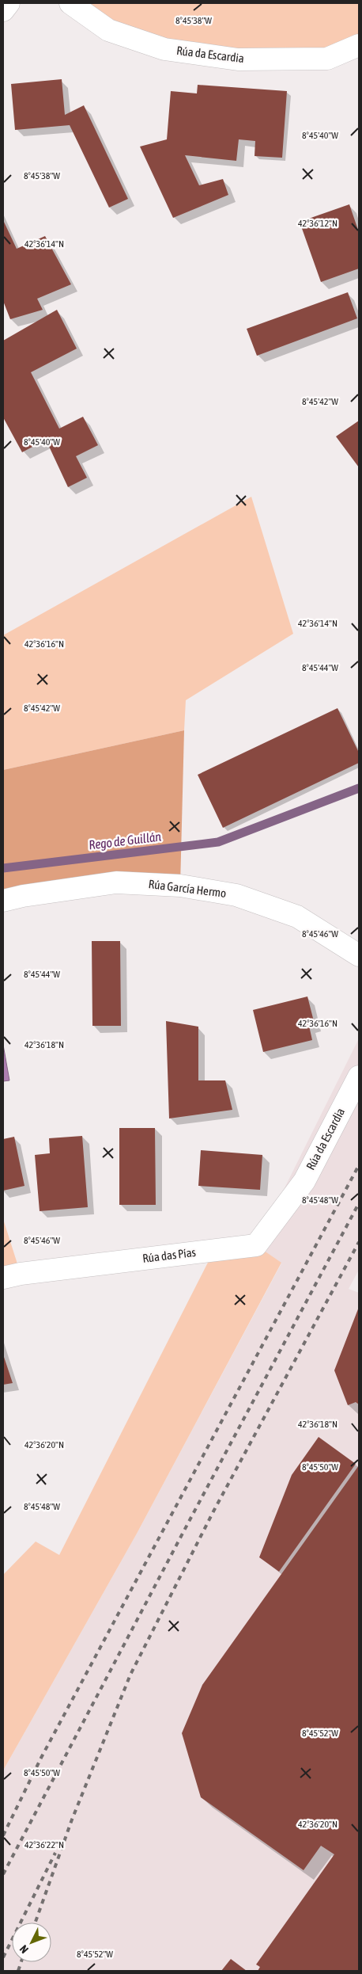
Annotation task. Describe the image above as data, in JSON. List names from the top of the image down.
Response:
{
  "streets": {
    "street": ["Rúa da Escardia", "Rúa García Hermo", "Rúa das Pías"]
  },
  "crossings": [
    ["Rúa da Escardia", "Rúa das Pías"]
  ],
  "water": ["Rego de Guillán"],
  "north": "bottom left",
  "coordinates": [
    "8°45'38\"W",
    "8°45'40\"W",
    "42°36'12\"N",
    "42°36'14\"N",
    "8°45'42\"W",
    "42°36'16\"N",
    "8°45'44\"W",
    "8°45'46\"W",
    "42°36'18\"N",
    "8°45'48\"W",
    "42°36'20\"N",
    "8°45'50\"W",
    "8°45'52\"W",
    "42°36'22\"N"
  ]
}
